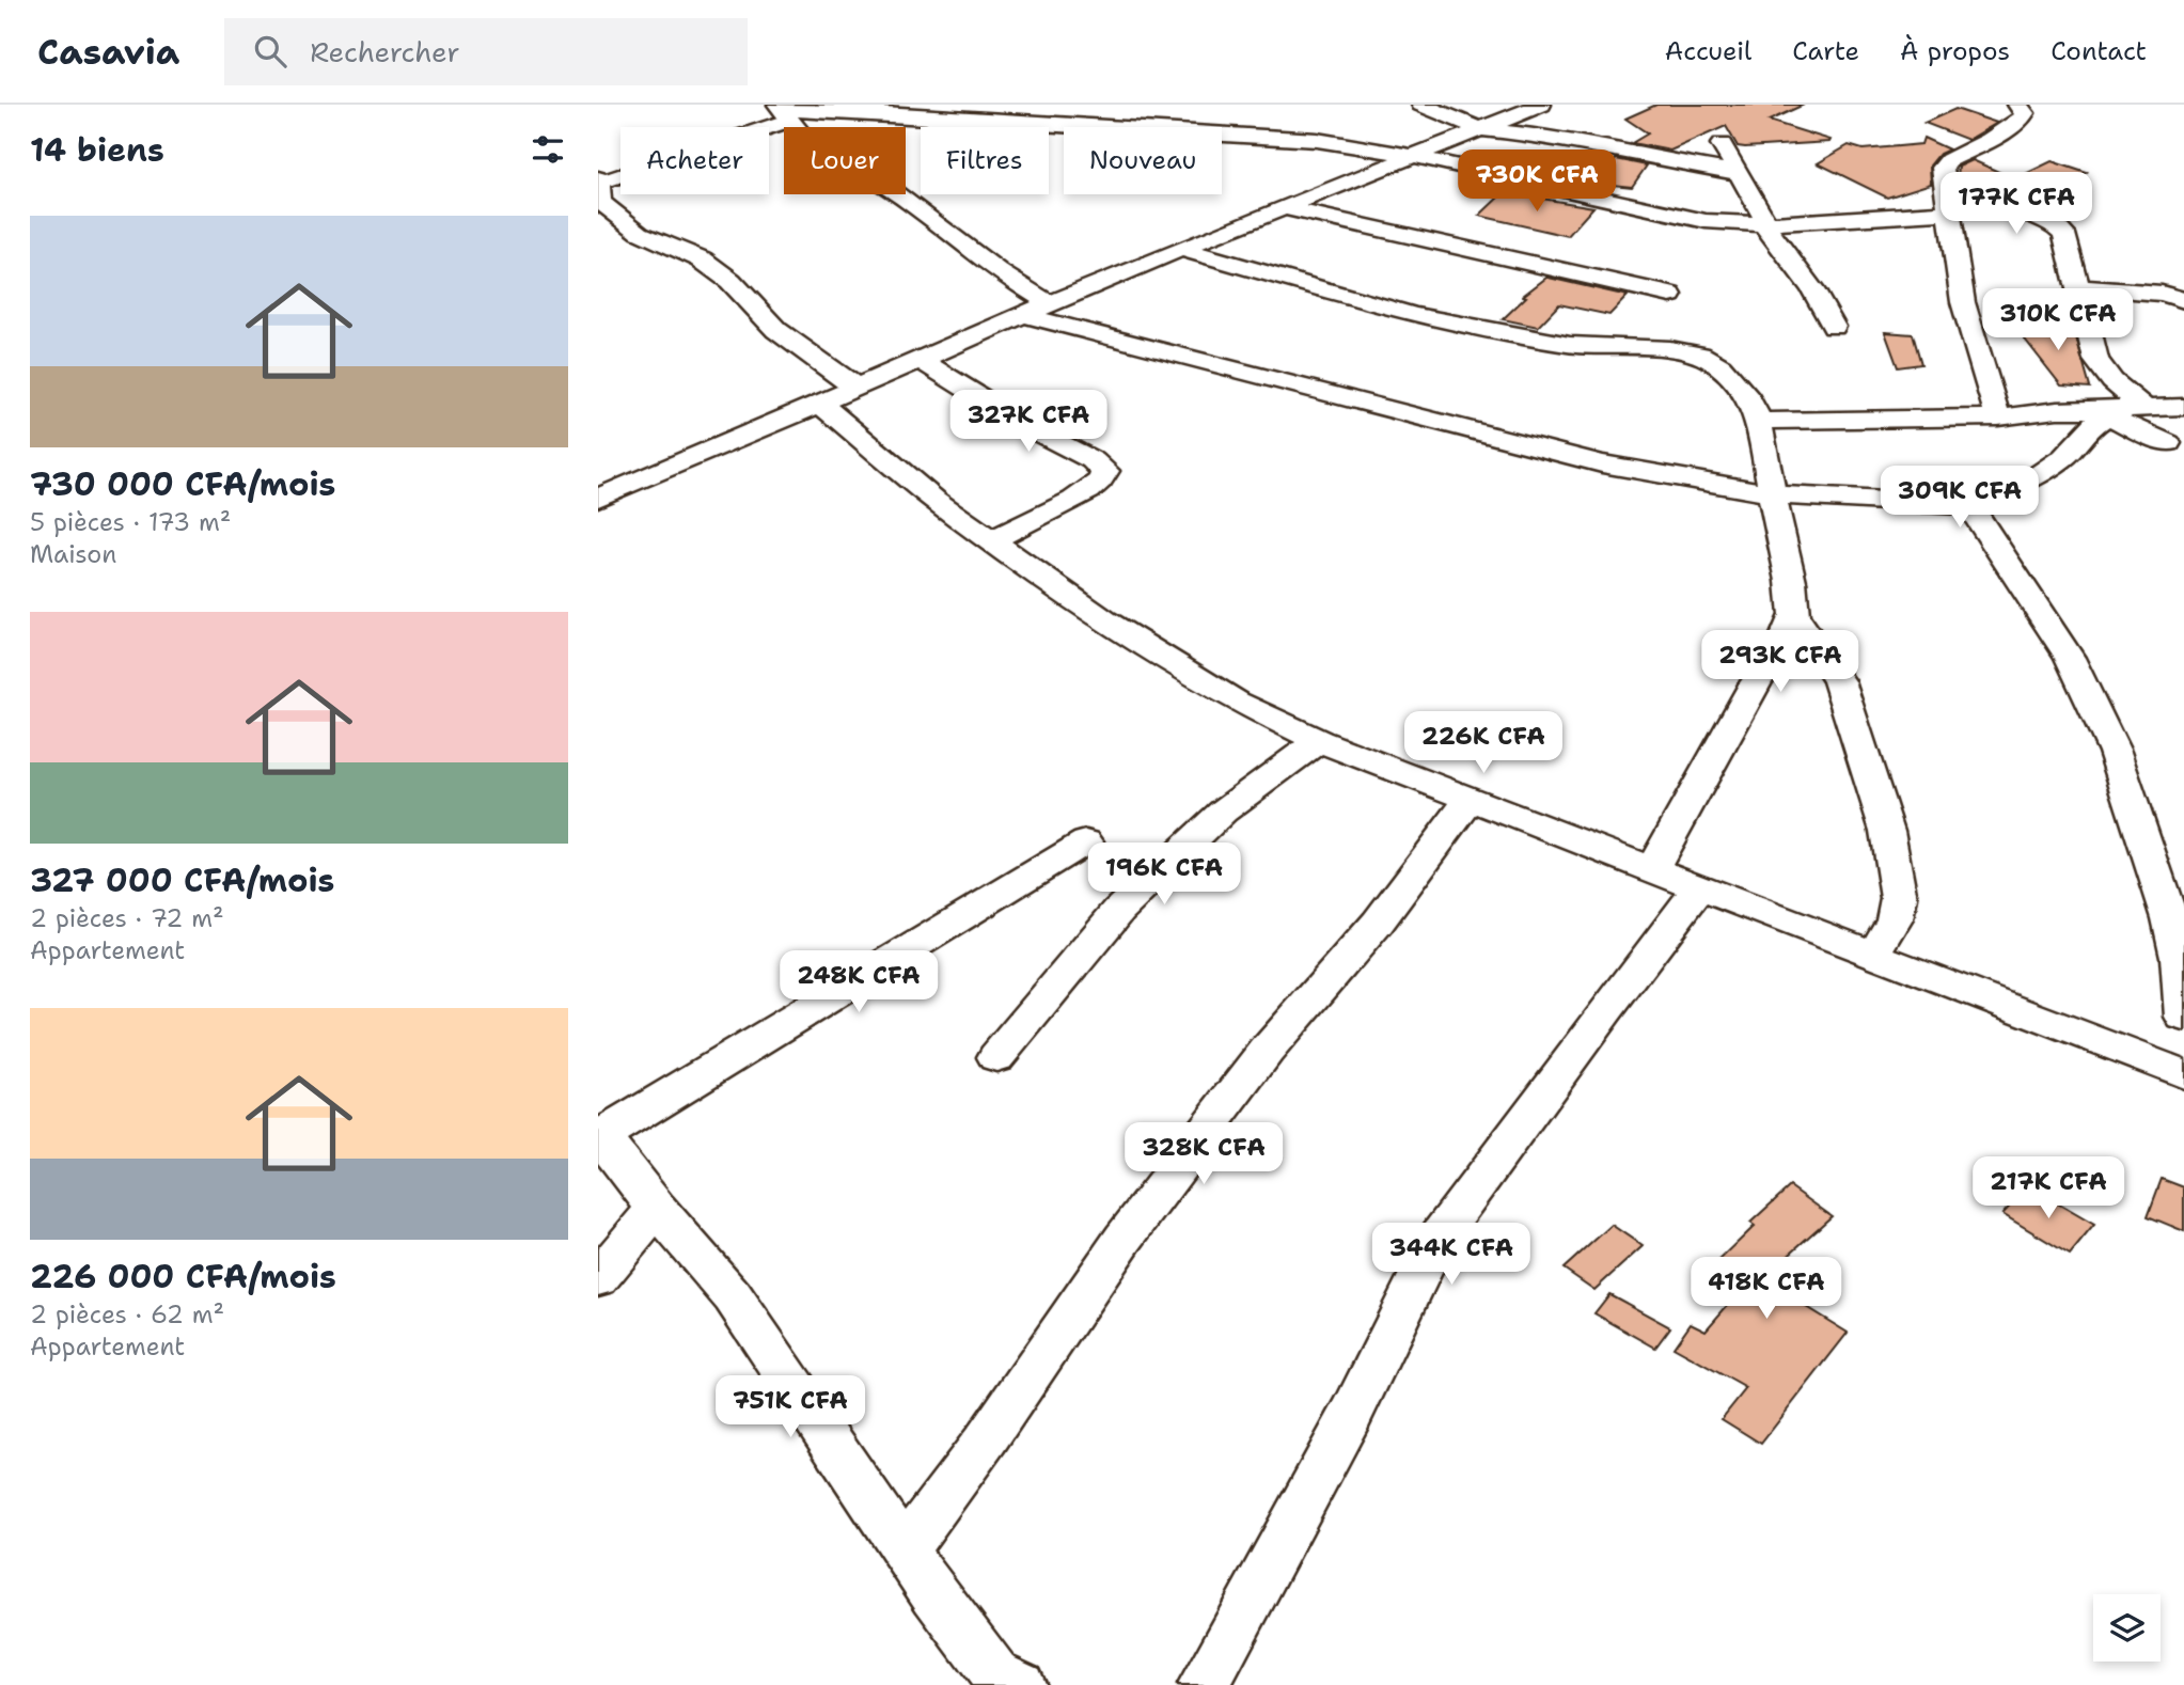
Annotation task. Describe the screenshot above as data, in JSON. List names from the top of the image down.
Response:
{
  "page": {
    "header": "Casavia",
    "search": "Rechercher",
    "nav": [
      "Accueil",
      "Carte",
      "À propos",
      "Contact"
    ],
    "heading": "14 biens",
    "chip": [
      "Acheter",
      "Louer",
      "Filtres",
      "Nouveau"
    ],
    "price": [
      "730K CFA",
      "177K CFA",
      "310K CFA",
      "327K CFA",
      "309K CFA",
      "293K CFA",
      "226K CFA",
      "196K CFA",
      "248K CFA",
      "328K CFA",
      "217K CFA",
      "344K CFA",
      "418K CFA",
      "751K CFA"
    ],
    "list": [
      {
        "name": "730 000 CFA/mois",
        "note": "5 pièces · 173 m² · Maison"
      },
      {
        "name": "327 000 CFA/mois",
        "note": "2 pièces · 72 m² · Appartement"
      },
      {
        "name": "226 000 CFA/mois",
        "note": "2 pièces · 62 m² · Appartement"
      }
    ]
  }
}
